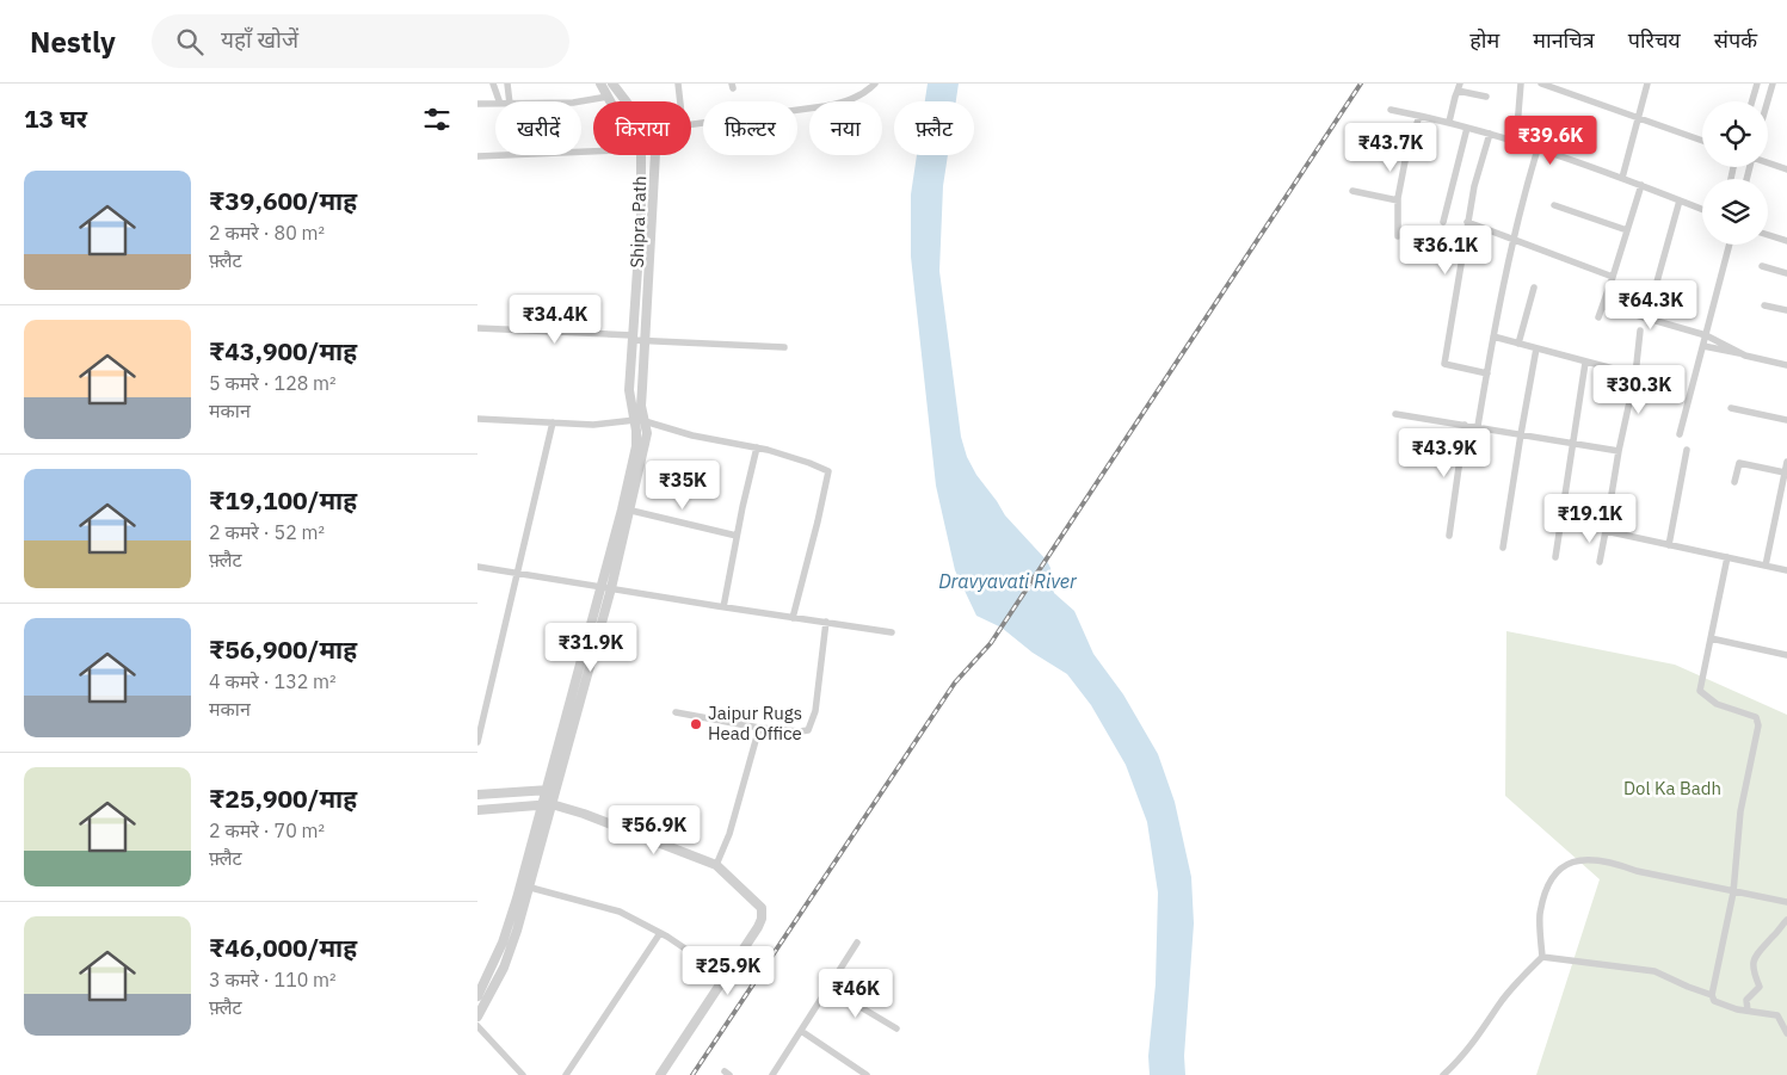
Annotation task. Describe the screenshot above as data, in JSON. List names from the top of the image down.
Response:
{
  "streets": {
    "street": ["Shipra Path"]
  },
  "water": ["Dravyavati River"],
  "parks": ["Dol Ka Badh"],
  "places": ["Jaipur Rugs Head Office"],
  "page": {
    "header": "Nestly",
    "search": "यहाँ खोजें",
    "nav": [
      "होम",
      "मानचित्र",
      "परिचय",
      "संपर्क"
    ],
    "heading": "13 घर",
    "chip": [
      "खरीदें",
      "किराया",
      "फ़िल्टर",
      "नया",
      "फ़्लैट"
    ],
    "price": [
      "₹39.6K",
      "₹43.7K",
      "₹36.1K",
      "₹64.3K",
      "₹34.4K",
      "₹30.3K",
      "₹43.9K",
      "₹35K",
      "₹19.1K",
      "₹31.9K",
      "₹56.9K",
      "₹25.9K",
      "₹46K"
    ],
    "list": [
      {
        "name": "₹39,600/माह",
        "note": "2 कमरे · 80 m² · फ़्लैट"
      },
      {
        "name": "₹43,900/माह",
        "note": "5 कमरे · 128 m² · मकान"
      },
      {
        "name": "₹19,100/माह",
        "note": "2 कमरे · 52 m² · फ़्लैट"
      },
      {
        "name": "₹56,900/माह",
        "note": "4 कमरे · 132 m² · मकान"
      },
      {
        "name": "₹25,900/माह",
        "note": "2 कमरे · 70 m² · फ़्लैट"
      },
      {
        "name": "₹46,000/माह",
        "note": "3 कमरे · 110 m² · फ़्लैट"
      }
    ]
  }
}
